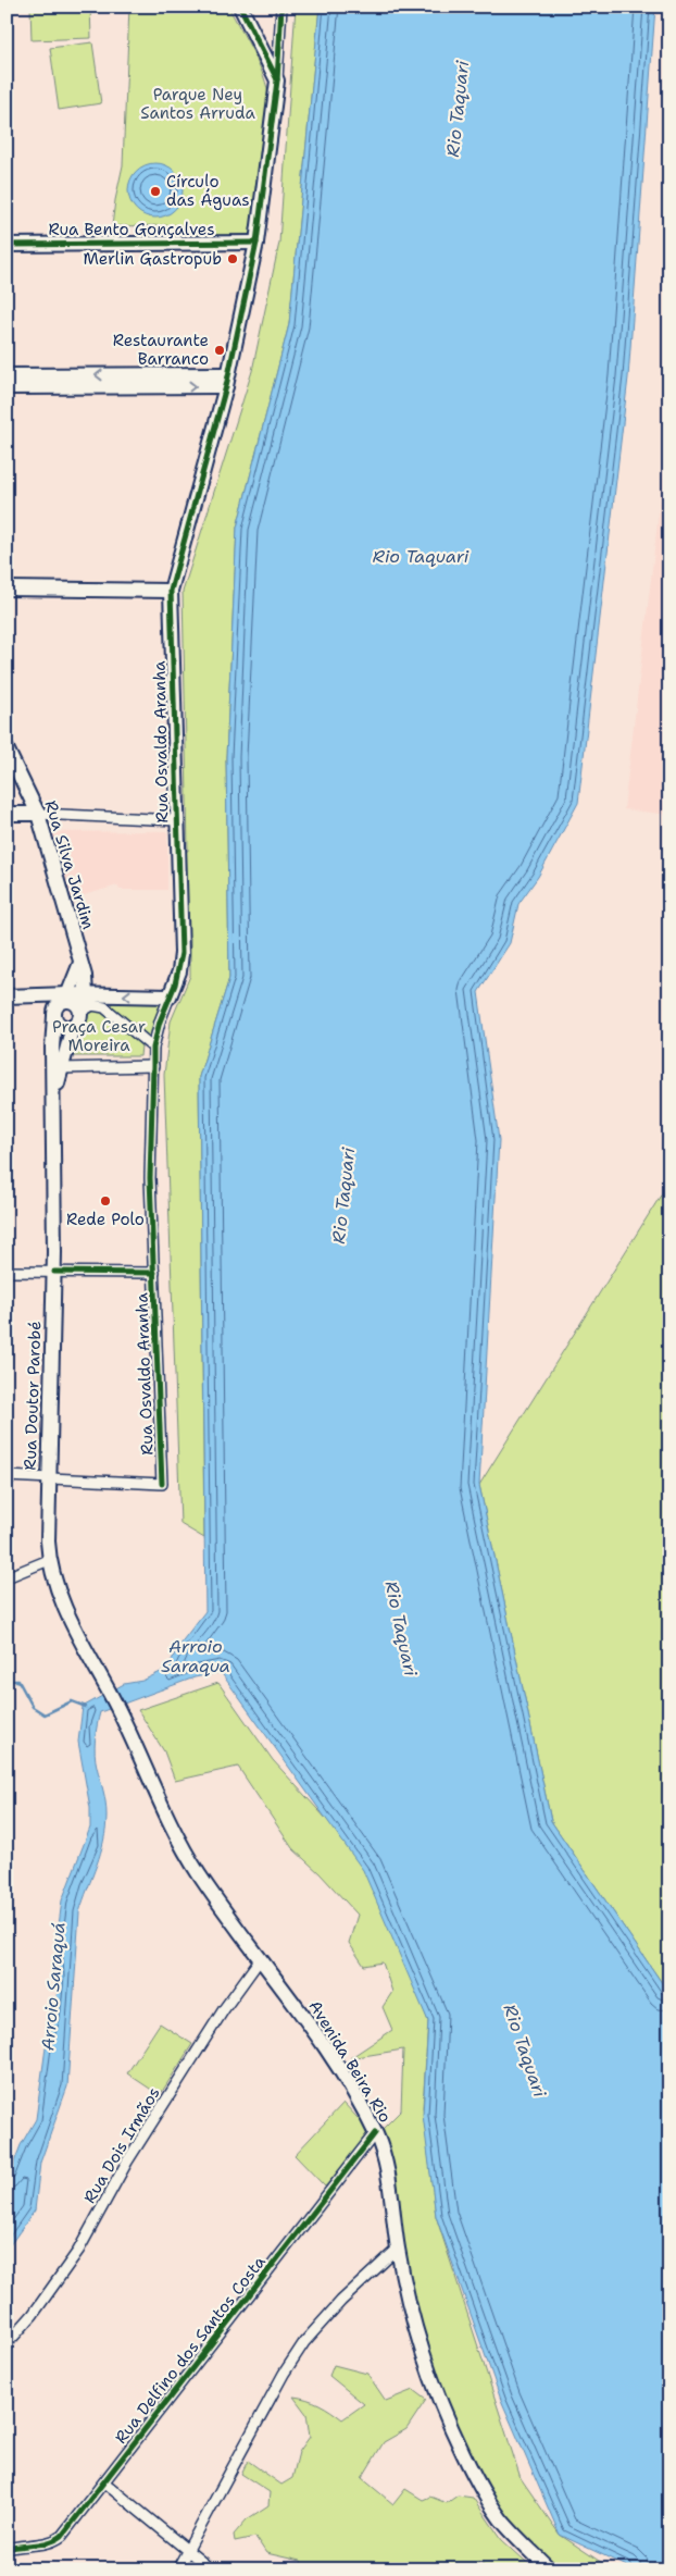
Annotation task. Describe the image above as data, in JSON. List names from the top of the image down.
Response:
{
  "streets": {
    "main road": [
      "Rua Bento Gonçalves",
      "Rua Osvaldo Aranha",
      "Rua Silva Jardim",
      "Rua Doutor Parobé",
      "Avenida Beira Rio"
    ],
    "street": ["Rua Dois Irmãos", "Rua Delfino dos Santos Costa"]
  },
  "crossings": [
    ["Rua Bento Gonçalves", "Rua Osvaldo Aranha"],
    ["Rua Osvaldo Aranha", "Rua Doutor Parobé"],
    ["Rua Silva Jardim", "Rua Doutor Parobé"],
    ["Rua Doutor Parobé", "Avenida Beira Rio"],
    ["Avenida Beira Rio", "Rua Dois Irmãos"],
    ["Avenida Beira Rio", "Rua Delfino dos Santos Costa"]
  ],
  "water": ["Rio Taquari", "Arroio Saraqua", "Arroio Saraquá"],
  "parks": ["Parque Ney Santos Arruda", "Praça Cesar Moreira"],
  "places": [
    "Círculo das Águas",
    "Merlin Gastropub",
    "Restaurante Barranco",
    "Rede Polo"
  ]
}
